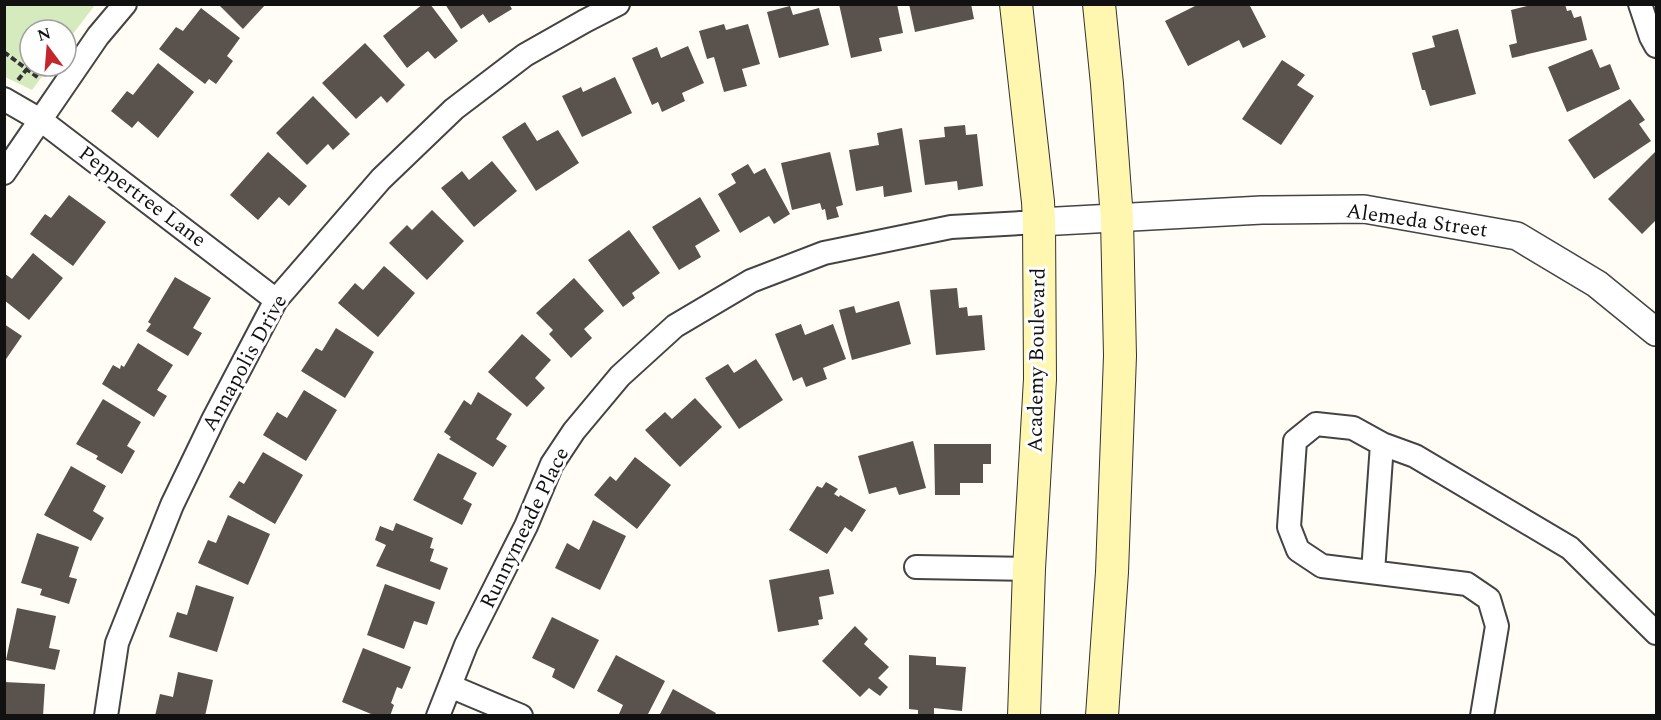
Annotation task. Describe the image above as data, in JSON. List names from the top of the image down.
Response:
{
  "streets": {
    "main road": ["Academy Boulevard"],
    "street": [
      "Peppertree Lane",
      "Alemeda Street",
      "Annapolis Drive",
      "Runnymeade Place"
    ]
  },
  "crossings": [
    ["Peppertree Lane", "Annapolis Drive"],
    ["Alemeda Street", "Academy Boulevard"],
    ["Alemeda Street", "Runnymeade Place"],
    ["Academy Boulevard", "Runnymeade Place"]
  ],
  "north": "top"
}
